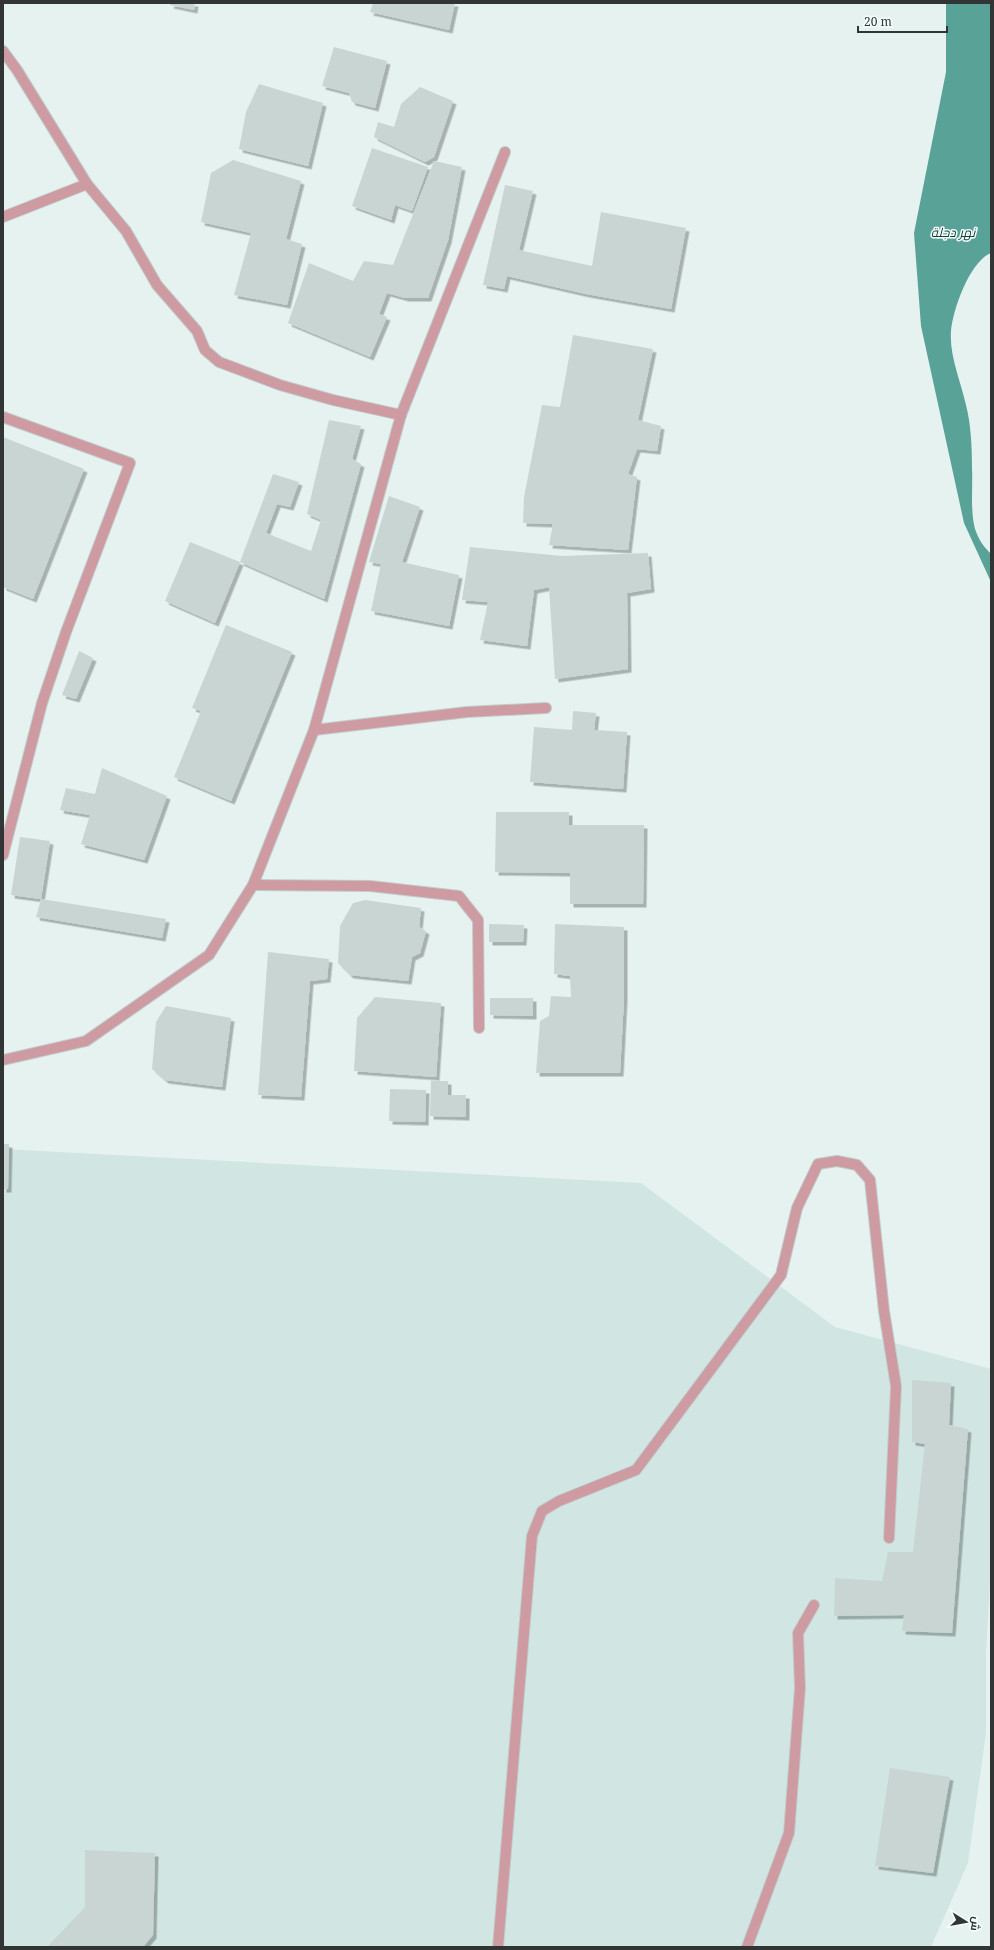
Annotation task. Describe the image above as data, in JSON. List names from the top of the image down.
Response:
{
  "water": ["نهر دجلة"],
  "scale_bar": "20 m",
  "north": "right"
}
